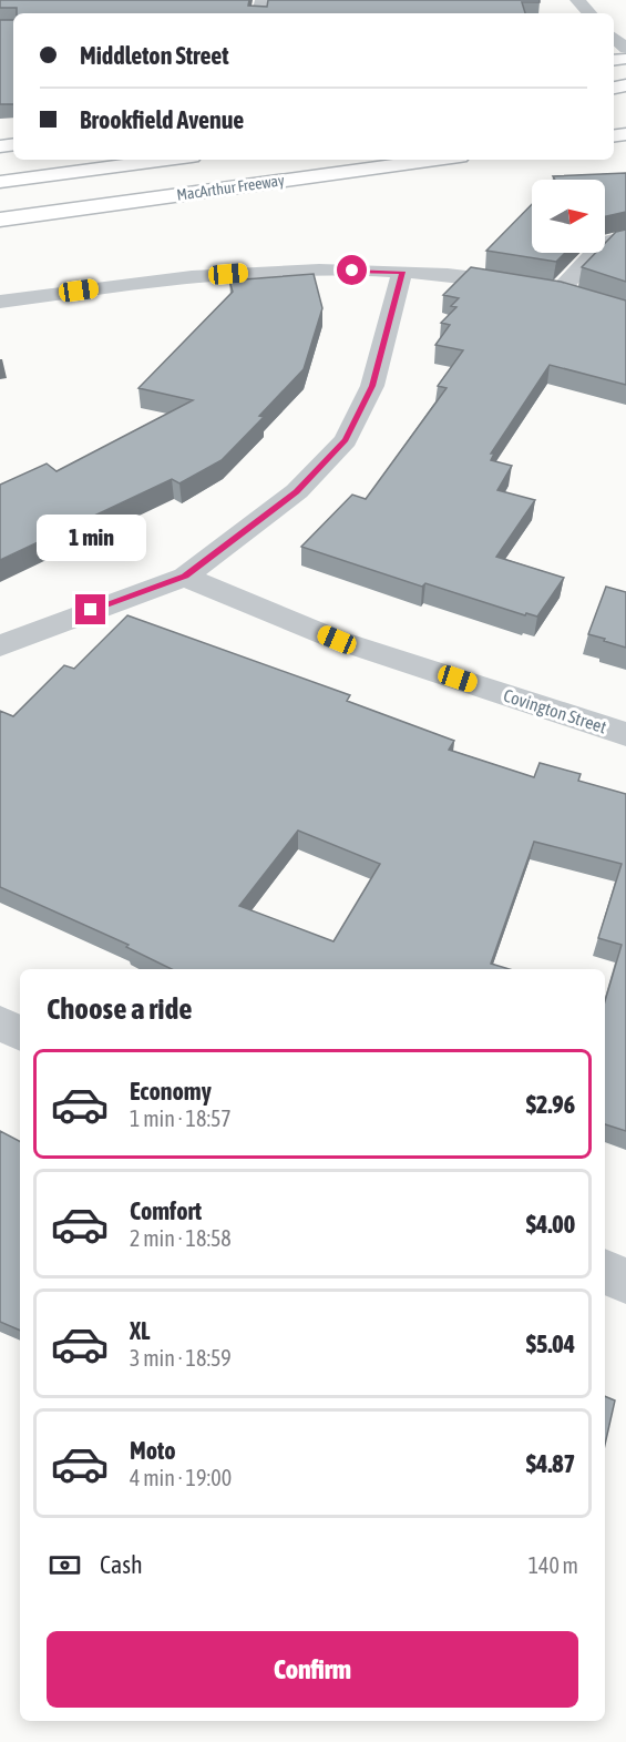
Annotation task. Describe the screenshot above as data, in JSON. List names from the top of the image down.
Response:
{
  "streets": {
    "main road": ["MacArthur Freeway"],
    "street": ["Covington Street"]
  },
  "north": "right",
  "page": {
    "banner": ["Middleton Street", "Brookfield Avenue"],
    "bubble": "1 min",
    "heading": "Choose a ride",
    "list": [
      {
        "name": "Economy",
        "note": "1 min · 18:57",
        "value": "$2.96"
      },
      {
        "name": "Comfort",
        "note": "2 min · 18:58",
        "value": "$4.00"
      },
      {
        "name": "XL",
        "note": "3 min · 18:59",
        "value": "$5.04"
      },
      {
        "name": "Moto",
        "note": "4 min · 19:00",
        "value": "$4.87"
      }
    ],
    "pay": ["Cash", "140 m"],
    "buttons": "Confirm"
  }
}
